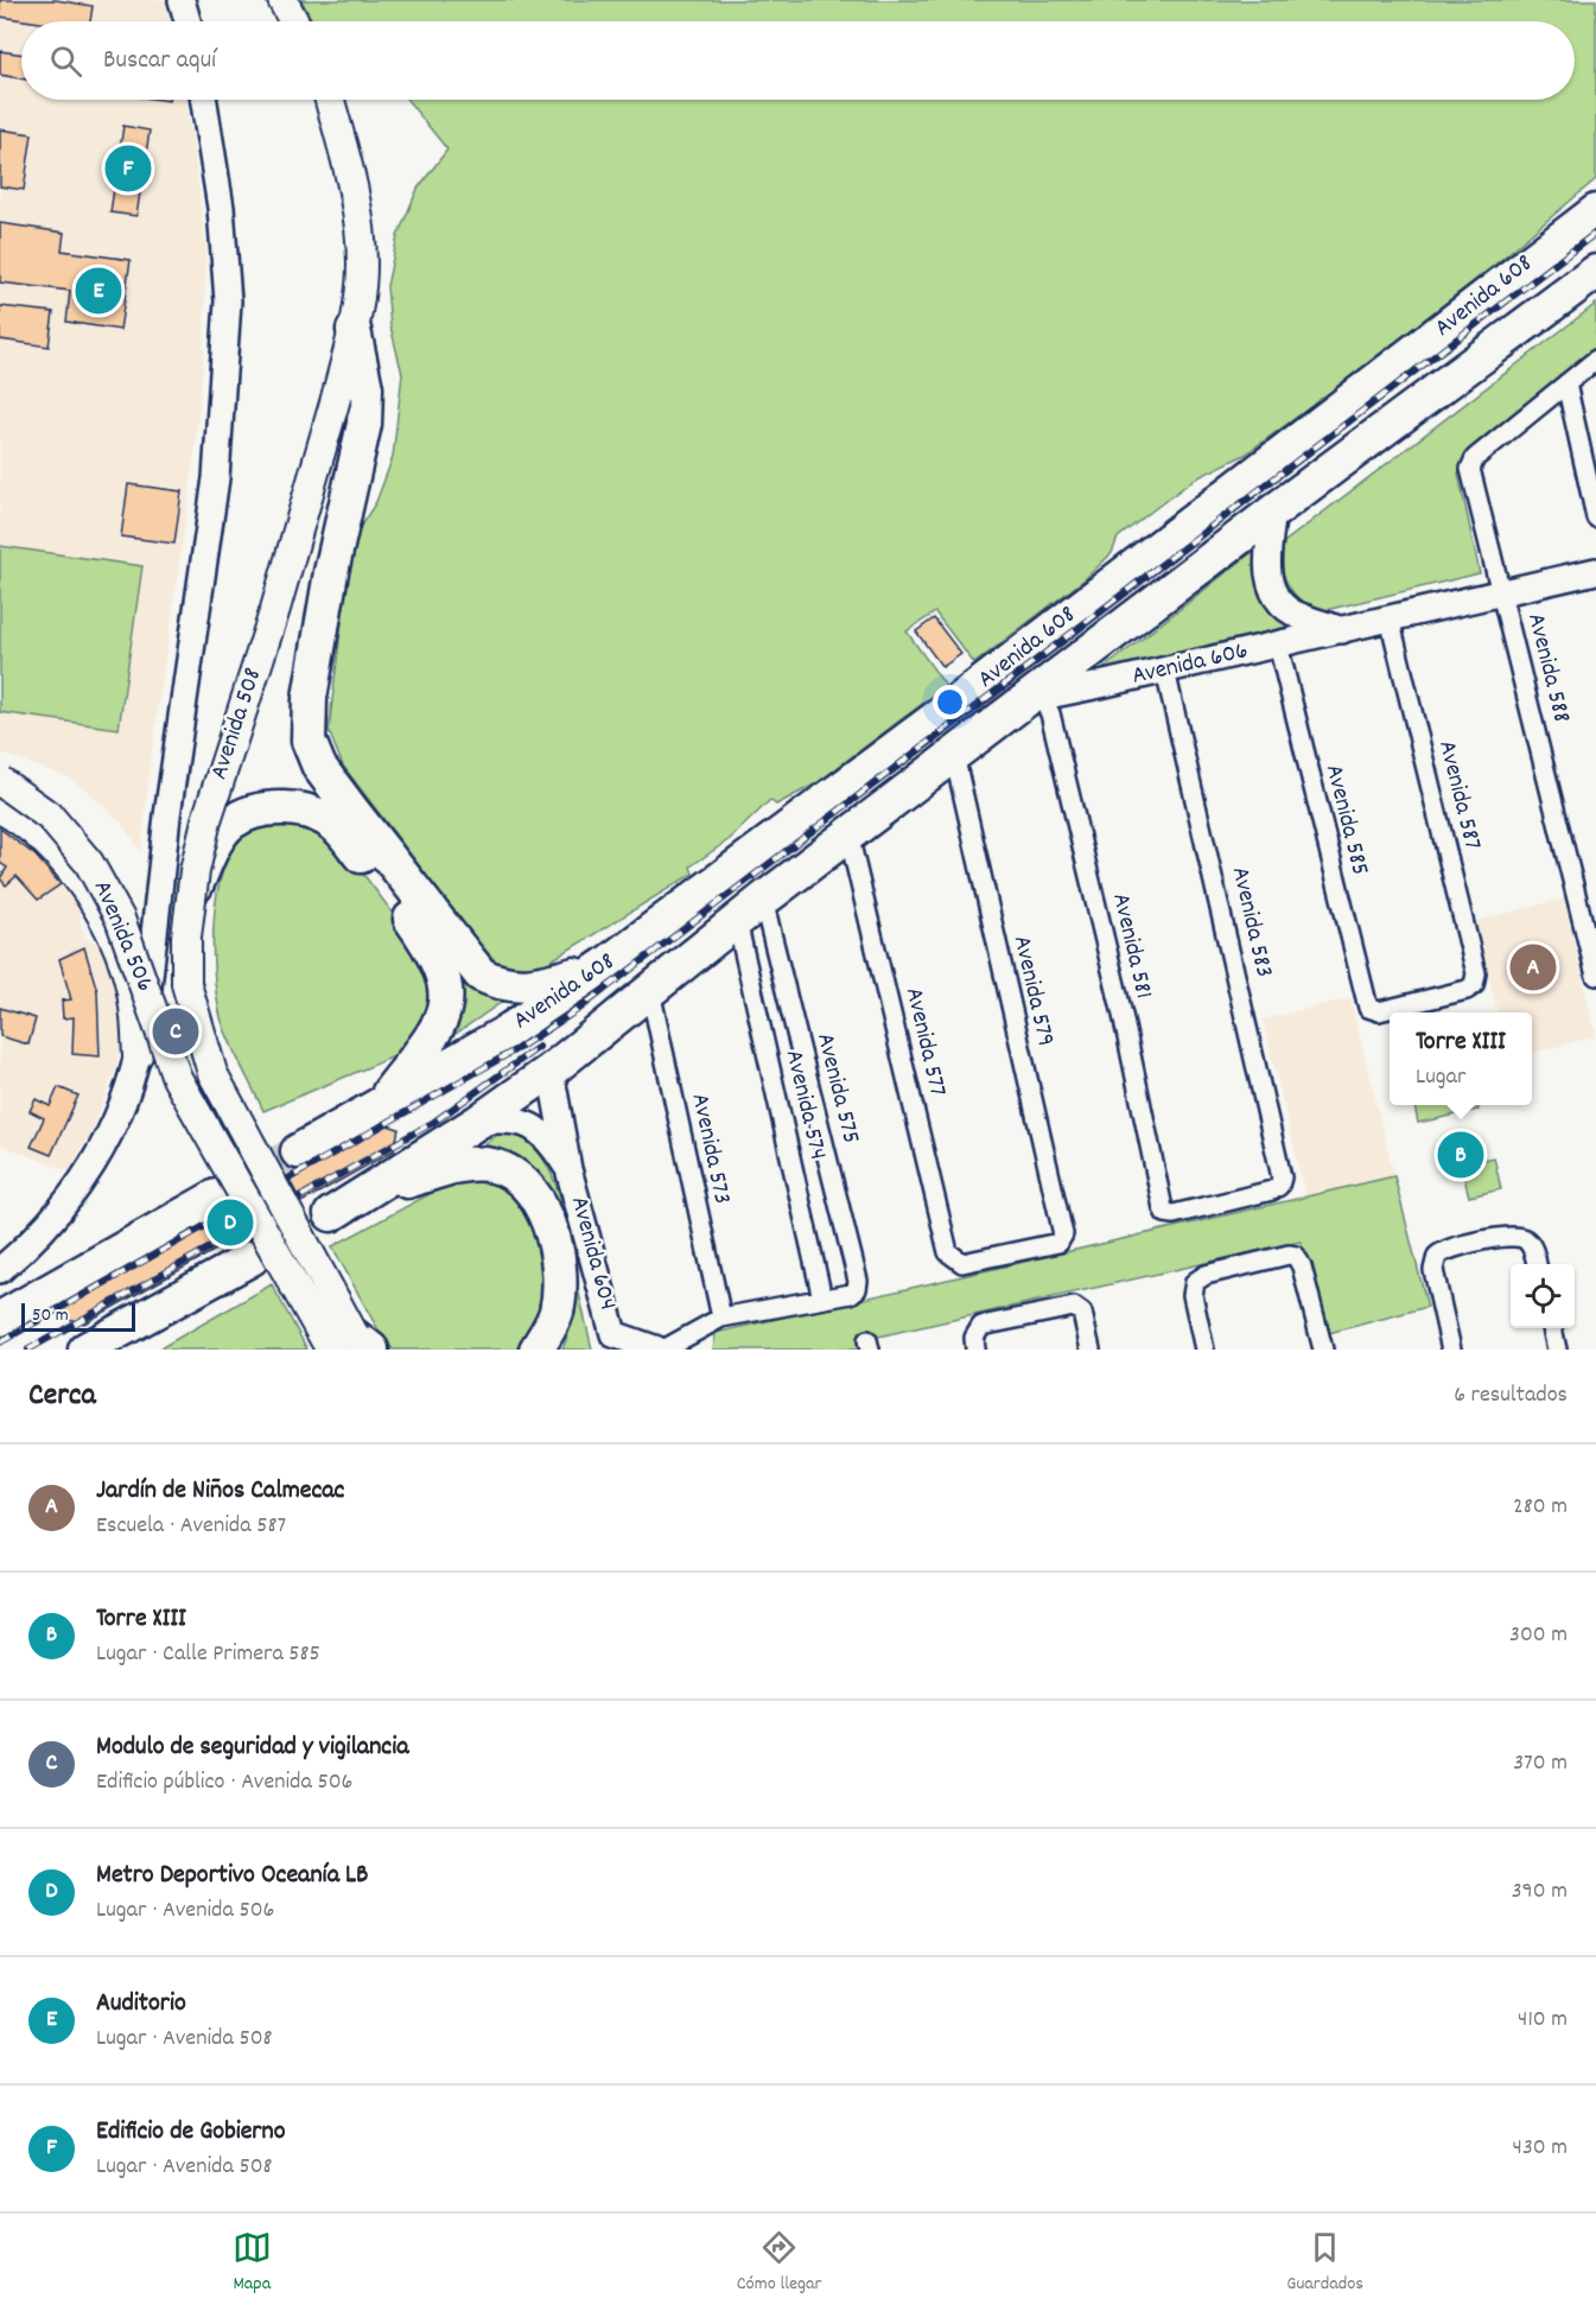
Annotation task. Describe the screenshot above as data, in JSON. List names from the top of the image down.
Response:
{
  "streets": {
    "highway": ["Avenida 608"],
    "main road": ["Avenida 508", "Avenida 506"],
    "street": [
      "Avenida 606",
      "Avenida 588",
      "Avenida 587",
      "Avenida 585",
      "Avenida 583",
      "Avenida 581",
      "Avenida 579",
      "Avenida 577",
      "Avenida 575",
      "Avenida 574",
      "Avenida 573",
      "Avenida 604"
    ]
  },
  "crossings": [
    ["Avenida 608", "Avenida 606"],
    ["Avenida 608", "Avenida 581"],
    ["Avenida 608", "Avenida 579"],
    ["Avenida 608", "Avenida 577"],
    ["Avenida 608", "Avenida 575"],
    ["Avenida 608", "Avenida 574"],
    ["Avenida 608", "Avenida 573"],
    ["Avenida 608", "Avenida 604"],
    ["Avenida 606", "Avenida 588"],
    ["Avenida 606", "Avenida 587"],
    ["Avenida 606", "Avenida 585"],
    ["Avenida 606", "Avenida 583"],
    ["Avenida 606", "Avenida 581"],
    ["Avenida 508", "Avenida 506"],
    ["Avenida 587", "Avenida 585"],
    ["Avenida 583", "Avenida 581"],
    ["Avenida 579", "Avenida 577"],
    ["Avenida 575", "Avenida 574"]
  ],
  "scale_bar": "50 m",
  "page": {
    "search": "Buscar aquí",
    "pins": [
      "F",
      "E",
      "A",
      "C",
      "B",
      "D"
    ],
    "popup": ["Torre XIII", "Lugar"],
    "scale": "50 m",
    "heading": ["Cerca", "6 resultados"],
    "list": [
      {
        "mark": "A",
        "name": "Jardín de Niños Calmecac",
        "note": "Escuela · Avenida 587",
        "value": "280 m"
      },
      {
        "mark": "B",
        "name": "Torre XIII",
        "note": "Lugar · Calle Primera 585",
        "value": "300 m"
      },
      {
        "mark": "C",
        "name": "Modulo de seguridad y vigilancia",
        "note": "Edificio público · Avenida 506",
        "value": "370 m"
      },
      {
        "mark": "D",
        "name": "Metro Deportivo Oceanía LB",
        "note": "Lugar · Avenida 506",
        "value": "390 m"
      },
      {
        "mark": "E",
        "name": "Auditorio",
        "note": "Lugar · Avenida 508",
        "value": "410 m"
      },
      {
        "mark": "F",
        "name": "Edificio de Gobierno",
        "note": "Lugar · Avenida 508",
        "value": "430 m"
      }
    ],
    "nav": ["Mapa", "Cómo llegar", "Guardados"]
  }
}
